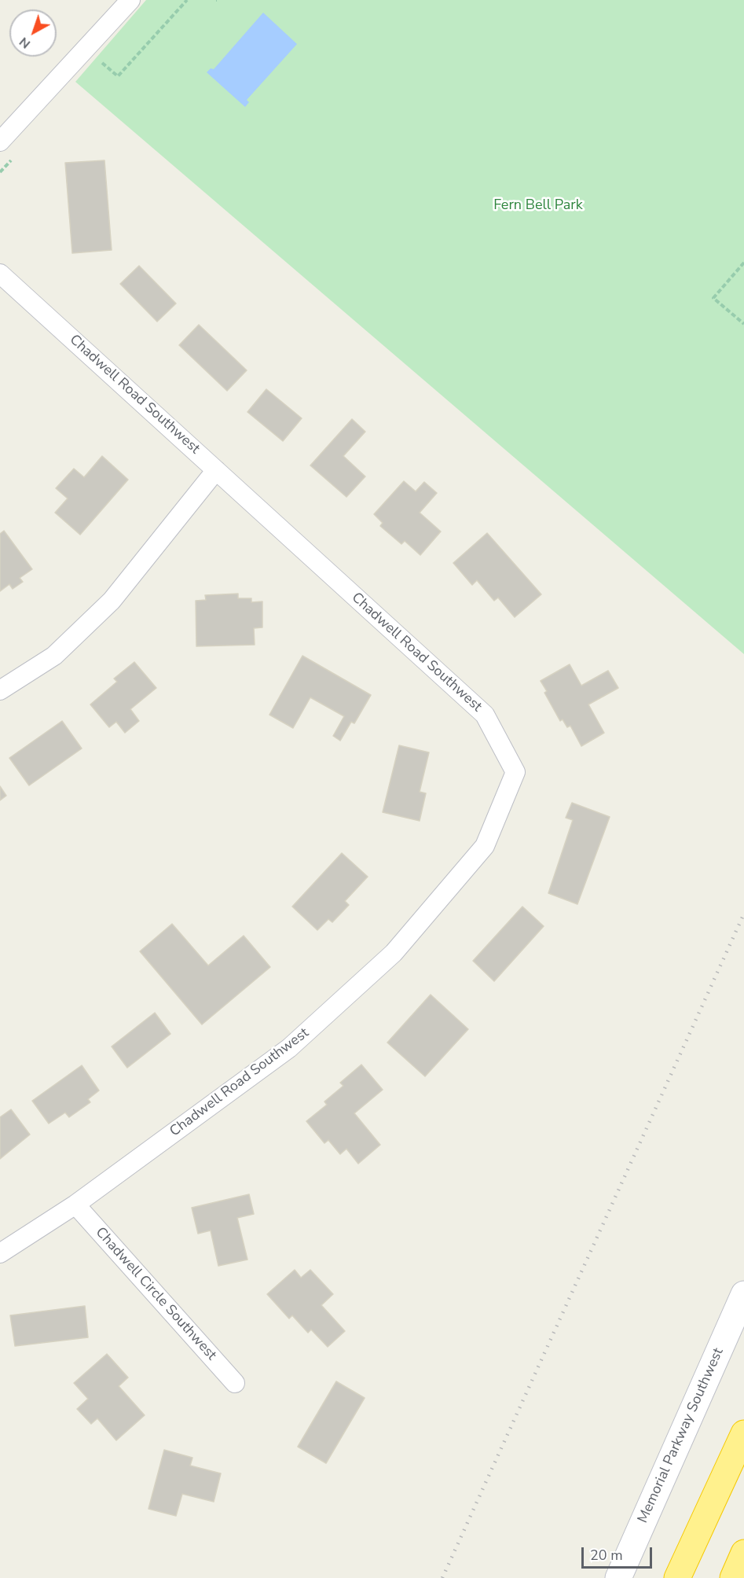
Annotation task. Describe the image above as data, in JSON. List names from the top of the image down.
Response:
{
  "streets": {
    "main road": ["Memorial Parkway Southwest"],
    "street": ["Chadwell Road Southwest", "Chadwell Circle Southwest"]
  },
  "crossings": [
    ["Chadwell Road Southwest", "Chadwell Circle Southwest"]
  ],
  "parks": ["Fern Bell Park"],
  "scale_bar": "20 m",
  "north": "bottom left"
}
